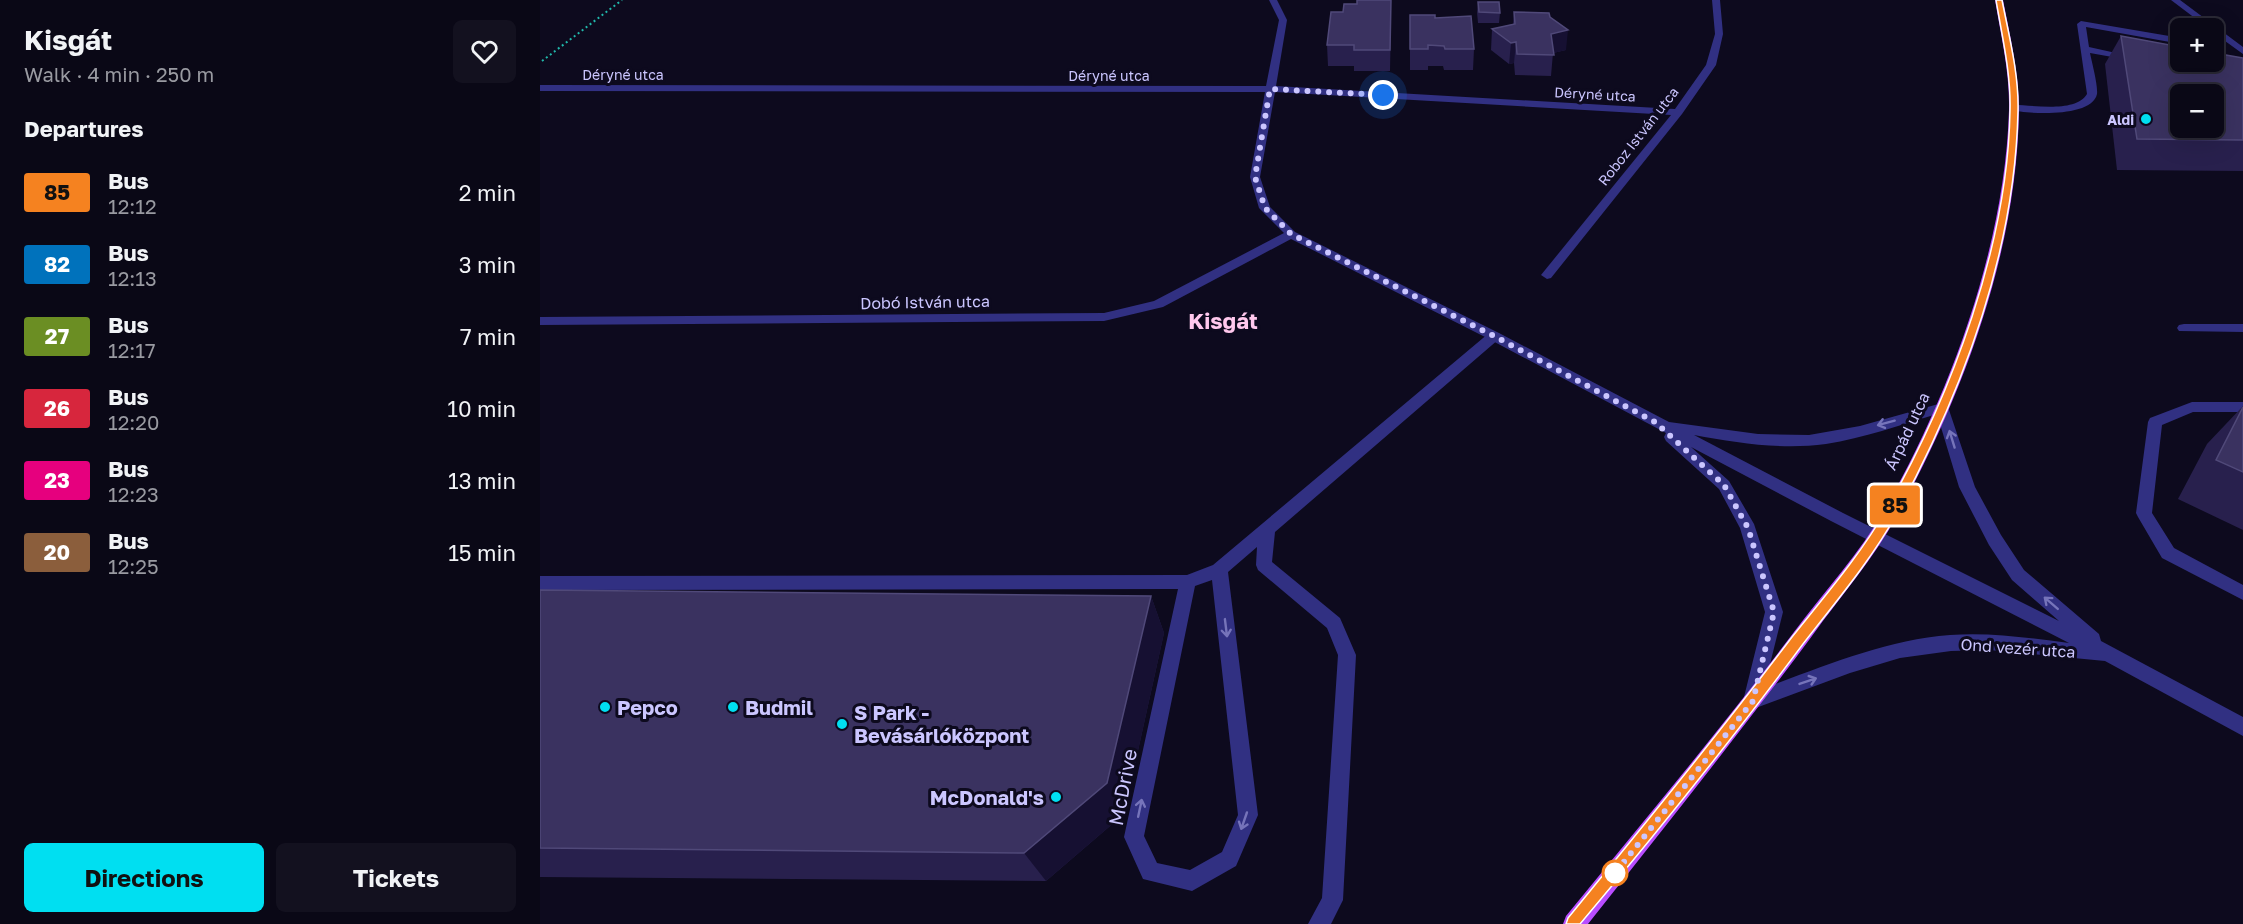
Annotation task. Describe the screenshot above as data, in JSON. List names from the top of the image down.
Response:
{
  "streets": {
    "main road": ["Árpád utca"],
    "street": [
      "Déryné utca",
      "Roboz István utca",
      "Dobó István utca",
      "Ond vezér utca",
      "McDrive"
    ]
  },
  "crossings": [
    ["Déryné utca", "Roboz István utca"],
    ["Árpád utca", "Ond vezér utca"]
  ],
  "districts": ["Kisgát"],
  "places": [
    "Aldi",
    "Pepco",
    "Budmil",
    "S Park - Bevásárlóközpont",
    "McDonald's"
  ],
  "lines": ["bus line 85"],
  "page": {
    "heading": [
      ["Kisgát", "Walk · 4 min · 250 m"],
      "Departures"
    ],
    "on_map": "85",
    "map_buttons": ["+", "−"],
    "list": [
      {
        "mark": "85",
        "name": "Bus",
        "note": "12:12",
        "value": "2 min"
      },
      {
        "mark": "82",
        "name": "Bus",
        "note": "12:13",
        "value": "3 min"
      },
      {
        "mark": "27",
        "name": "Bus",
        "note": "12:17",
        "value": "7 min"
      },
      {
        "mark": "26",
        "name": "Bus",
        "note": "12:20",
        "value": "10 min"
      },
      {
        "mark": "23",
        "name": "Bus",
        "note": "12:23",
        "value": "13 min"
      },
      {
        "mark": "20",
        "name": "Bus",
        "note": "12:25",
        "value": "15 min"
      }
    ],
    "buttons": ["Directions", "Tickets"]
  }
}
